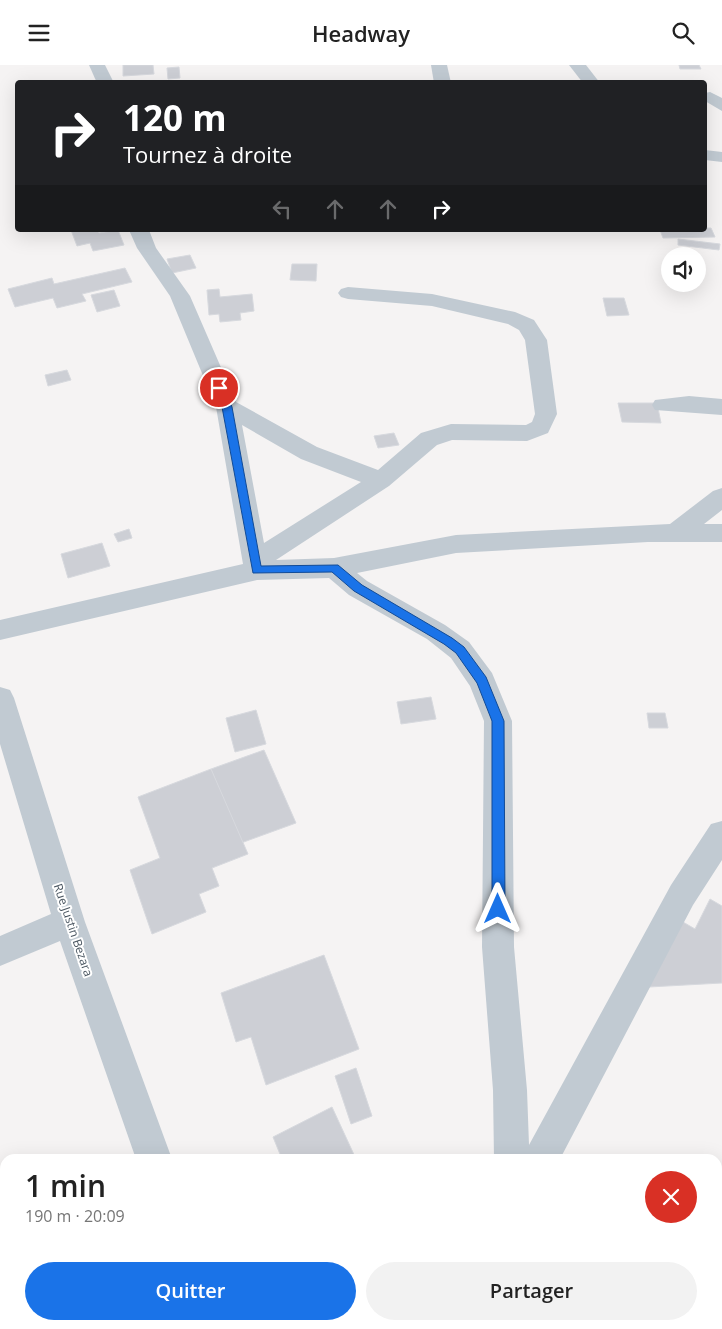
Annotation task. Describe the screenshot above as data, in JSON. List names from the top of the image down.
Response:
{
  "streets": {
    "street": ["Rue Justin Bezara"]
  },
  "page": {
    "header": "Headway",
    "turn": ["120 m", "Tournez à droite"],
    "heading": ["1 min", "190 m · 20:09"],
    "buttons": ["Quitter", "Partager"]
  }
}
